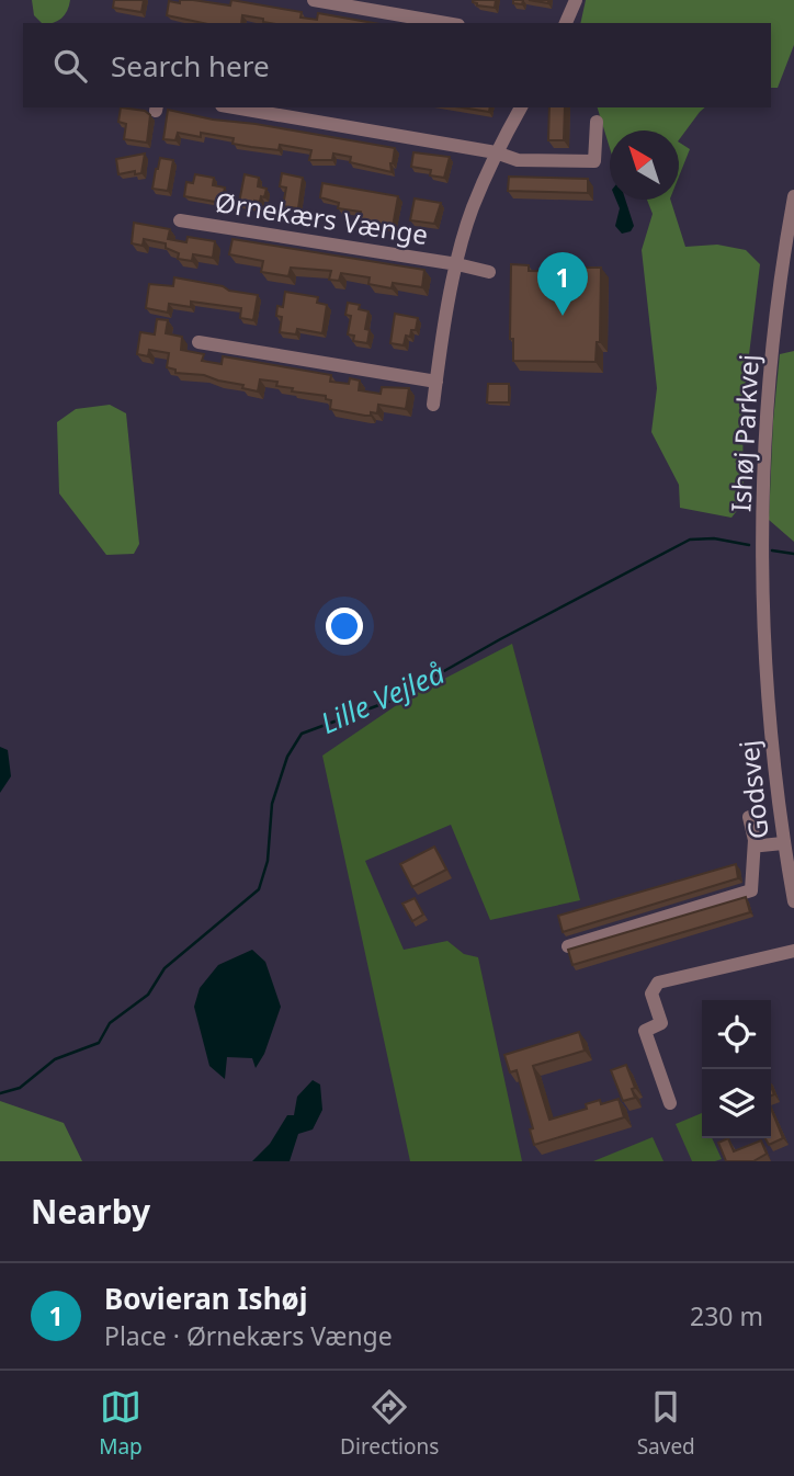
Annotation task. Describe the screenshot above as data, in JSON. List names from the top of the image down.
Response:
{
  "streets": {
    "street": ["Ørnekærs Vænge", "Ishøj Parkvej", "Godsvej"]
  },
  "crossings": [
    ["Ishøj Parkvej", "Godsvej"]
  ],
  "water": ["Lille Vejleå"],
  "north": "top left",
  "page": {
    "search": "Search here",
    "pins": "1",
    "heading": "Nearby",
    "list": [
      {
        "mark": "1",
        "name": "Bovieran Ishøj",
        "note": "Place · Ørnekærs Vænge",
        "value": "230 m"
      }
    ],
    "nav": ["Map", "Directions", "Saved"]
  }
}
